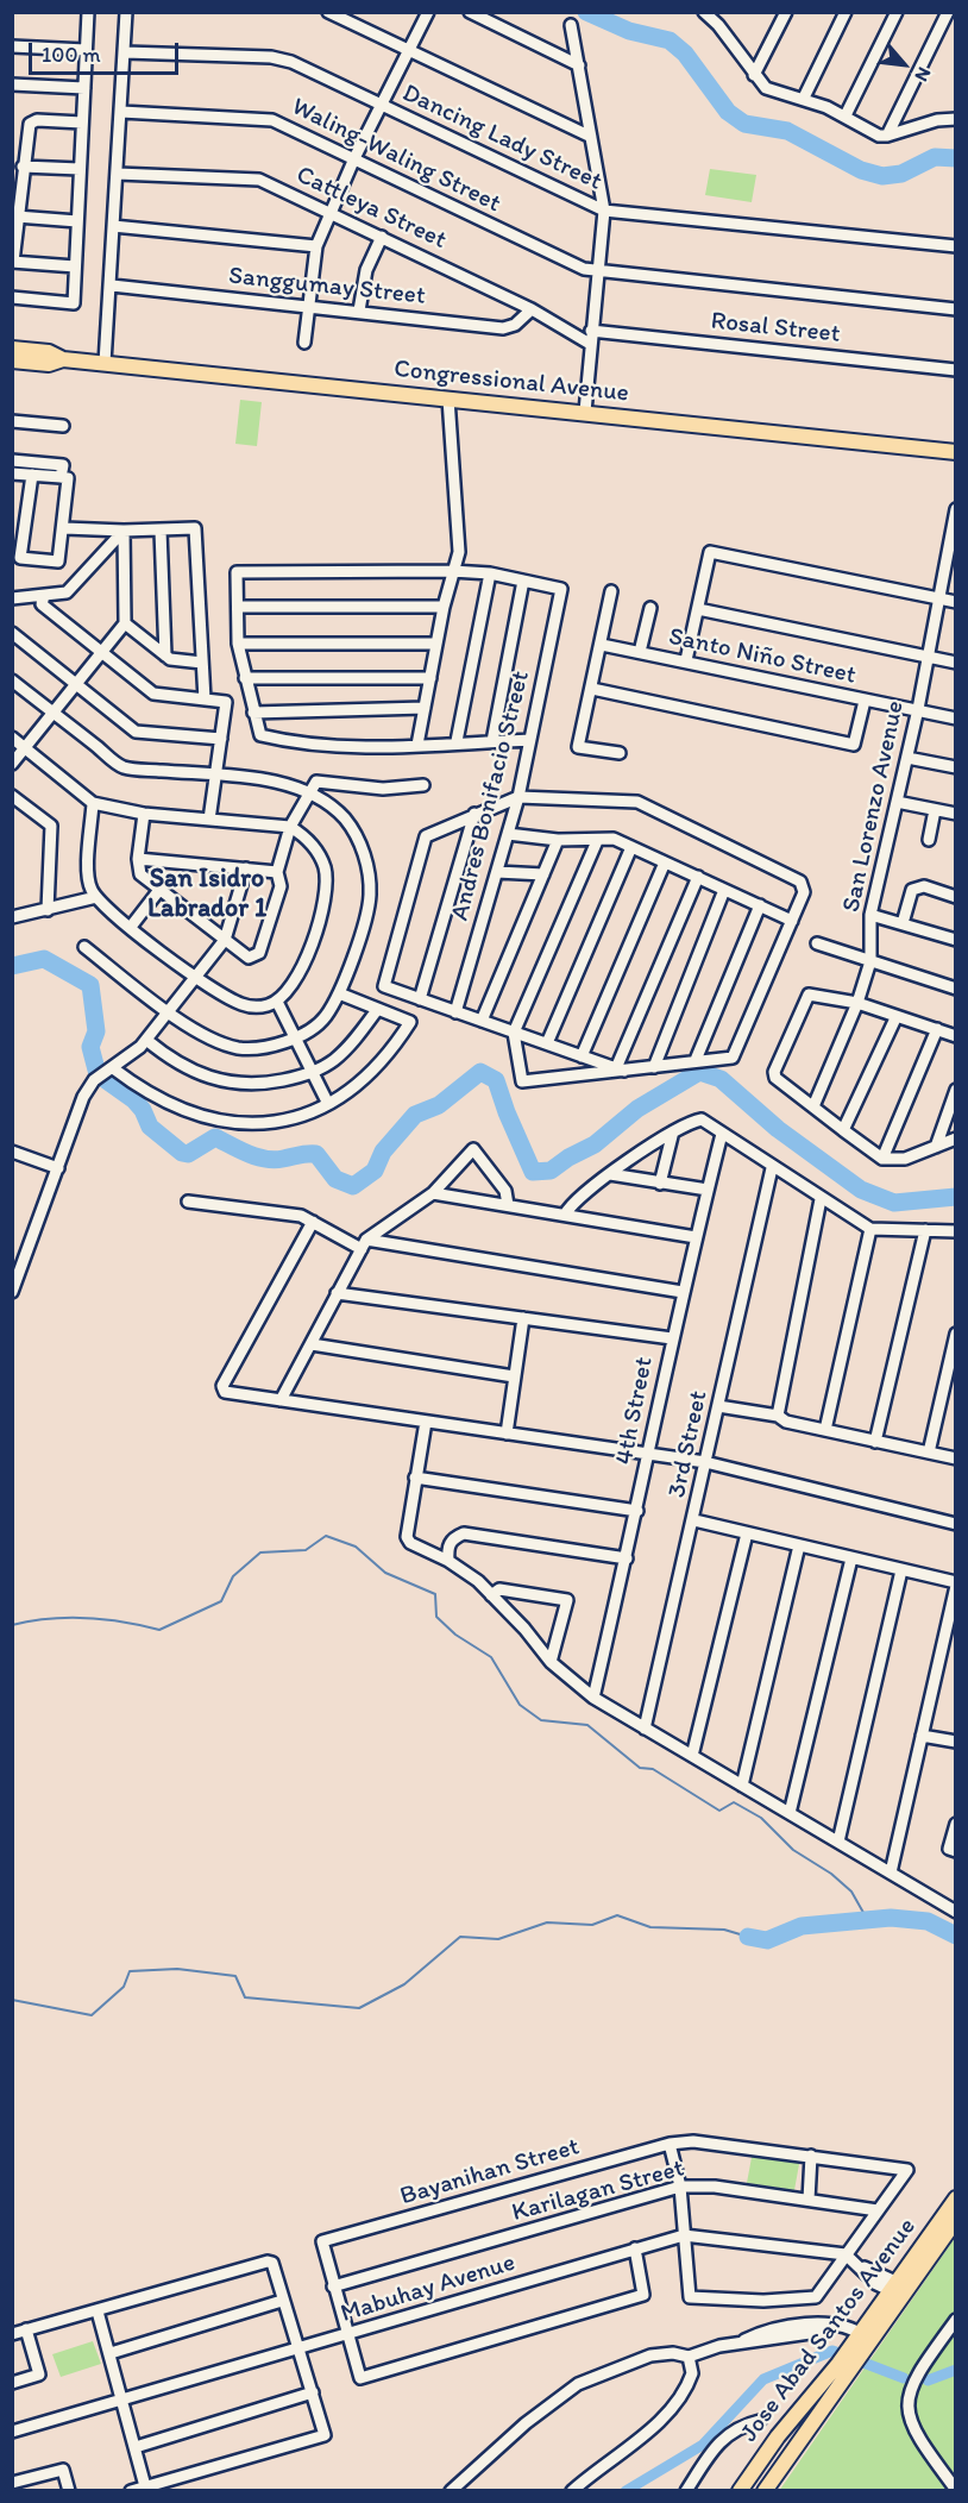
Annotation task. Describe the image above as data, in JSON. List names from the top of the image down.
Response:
{
  "streets": {
    "main road": ["Congressional Avenue", "Jose Abad Santos Avenue"],
    "street": [
      "Dancing Lady Street",
      "Waling-Waling Street",
      "Cattleya Street",
      "Sanggumay Street",
      "Rosal Street",
      "Santo Niño Street",
      "Andres Bonifacio Street",
      "San Lorenzo Avenue",
      "4th Street",
      "3rd Street",
      "Bayanihan Street",
      "Karilagan Street",
      "Mabuhay Avenue"
    ]
  },
  "crossings": [
    ["Cattleya Street", "Sanggumay Street"],
    ["Santo Niño Street", "San Lorenzo Avenue"],
    ["Bayanihan Street", "Karilagan Street"]
  ],
  "districts": ["San Isidro Labrador 1"],
  "scale_bar": "100 m",
  "north": "bottom right"
}
